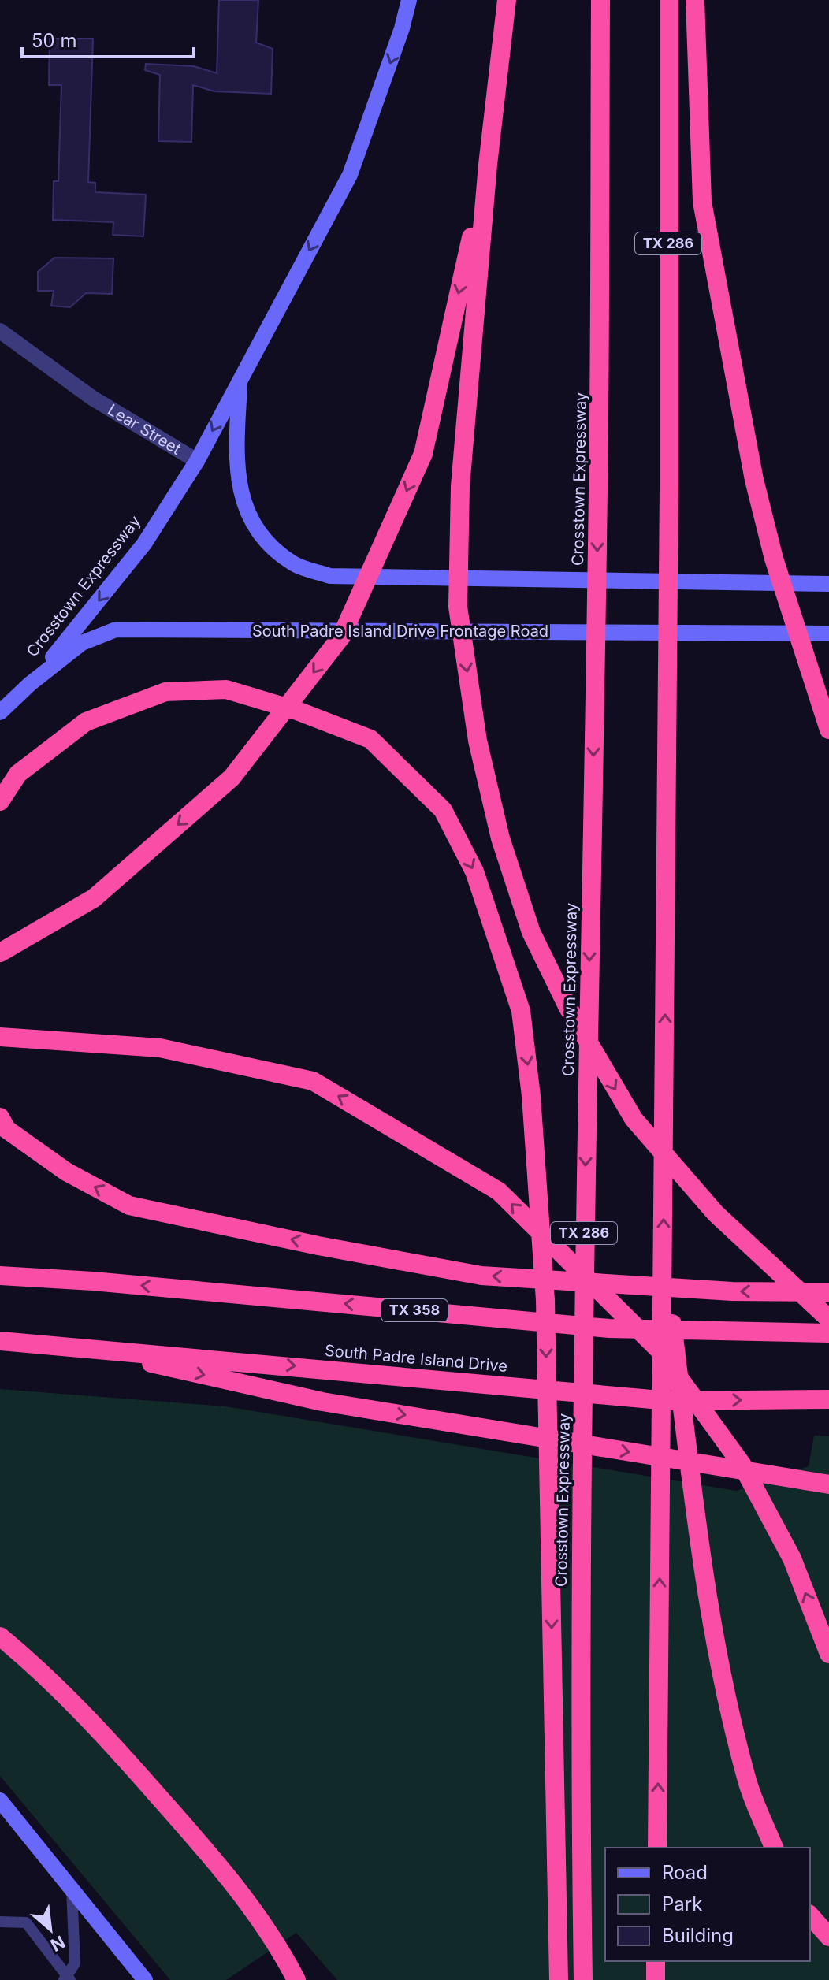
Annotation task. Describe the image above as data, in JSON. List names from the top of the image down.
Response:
{
  "streets": {
    "highway": [
      "TX 286",
      "Crosstown Expressway",
      "TX 358",
      "South Padre Island Drive"
    ],
    "main road": ["South Padre Island Drive Frontage Road"],
    "street": ["Lear Street"]
  },
  "crossings": [
    ["Lear Street", "Crosstown Expressway"],
    ["Crosstown Expressway", "South Padre Island Drive Frontage Road"]
  ],
  "one_way": ["Crosstown Expressway"],
  "legend": ["Road", "Park", "Building"],
  "scale_bar": "50 m",
  "north": "bottom right"
}
